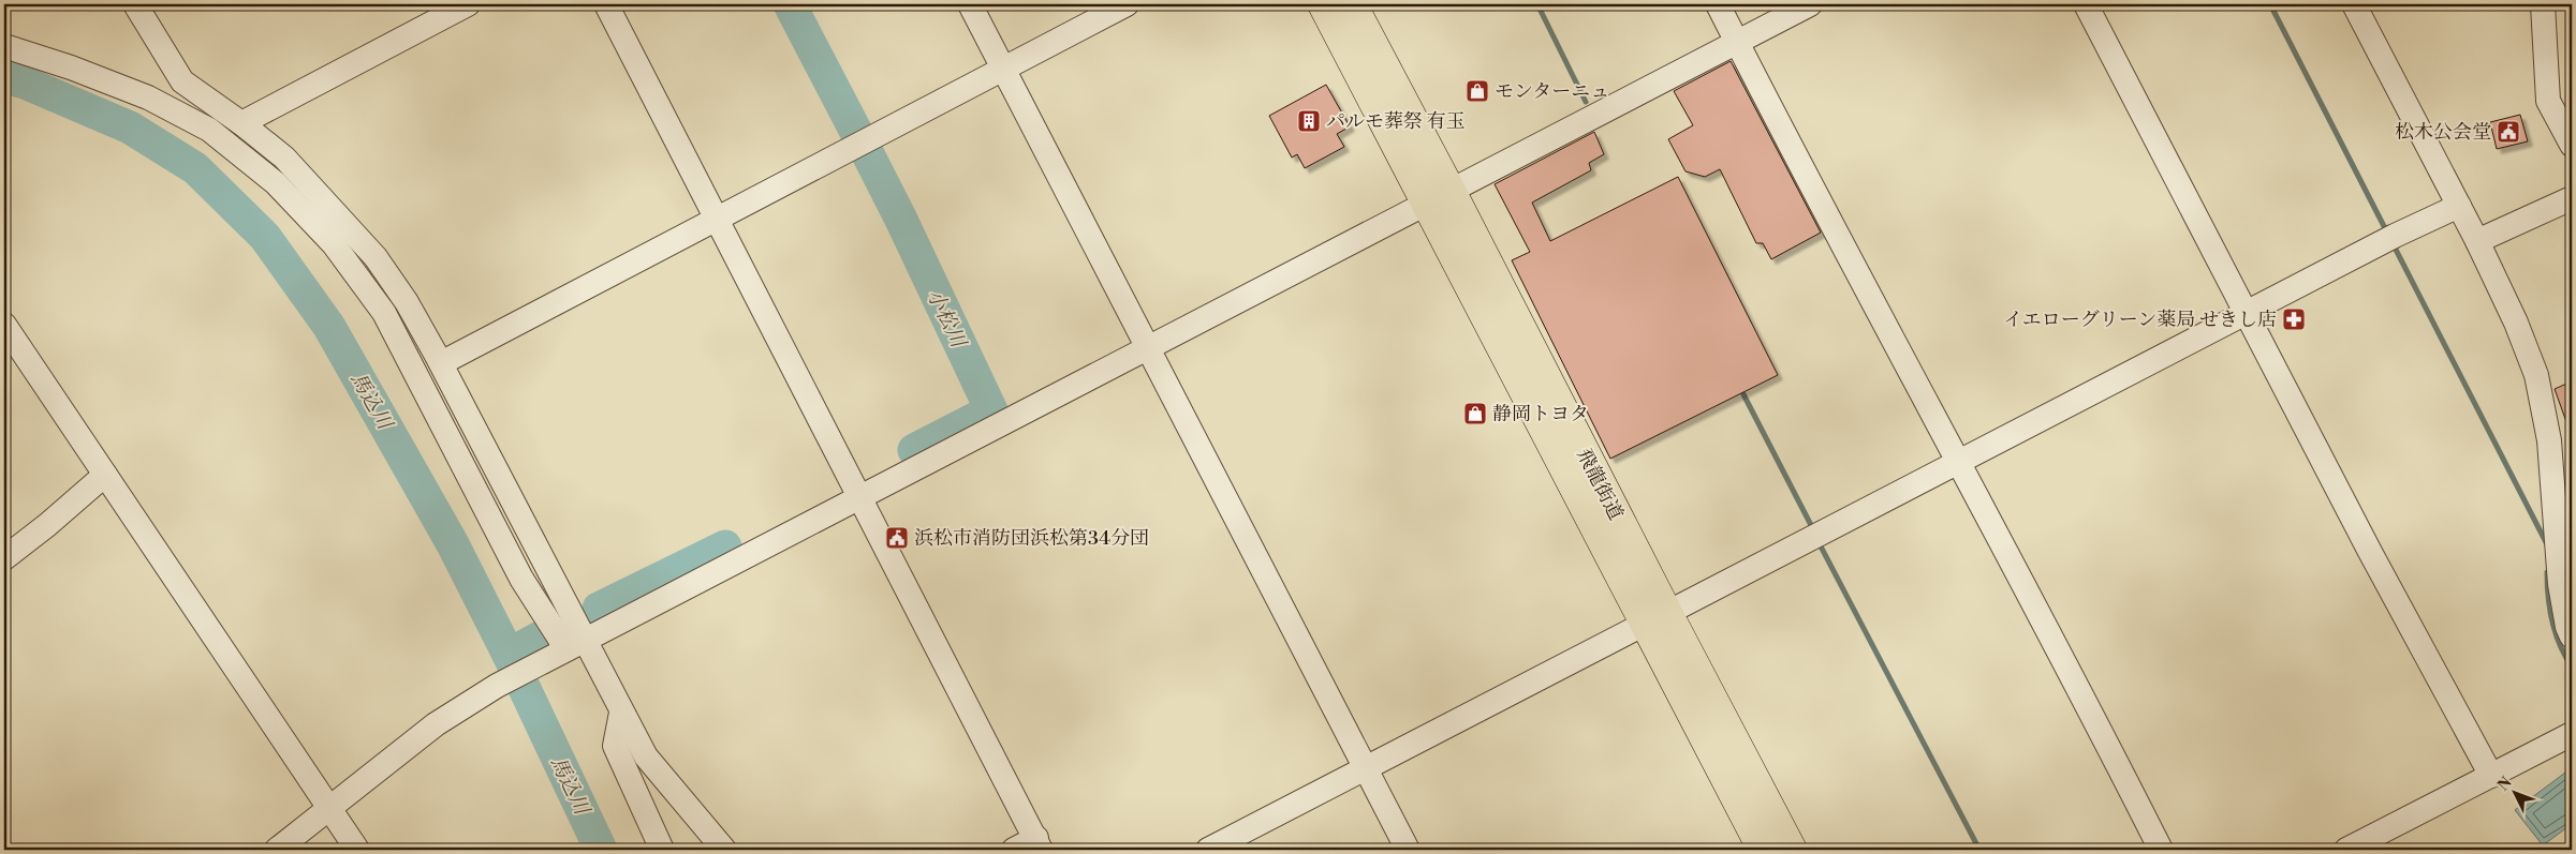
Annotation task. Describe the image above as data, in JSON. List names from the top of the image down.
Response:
{
  "streets": {
    "highway": ["飛龍街道"]
  },
  "water": ["小松川", "馬込川"],
  "places": {
    "shop": ["モンターニュ", "静岡トヨタ"],
    "building": ["パルモ葬祭 有玉"],
    "public building": ["松木公会堂", "浜松市消防団浜松第34分団"],
    "pharmacy": ["イエローグリーン薬局 せきし店"]
  },
  "north": "top left"
}
